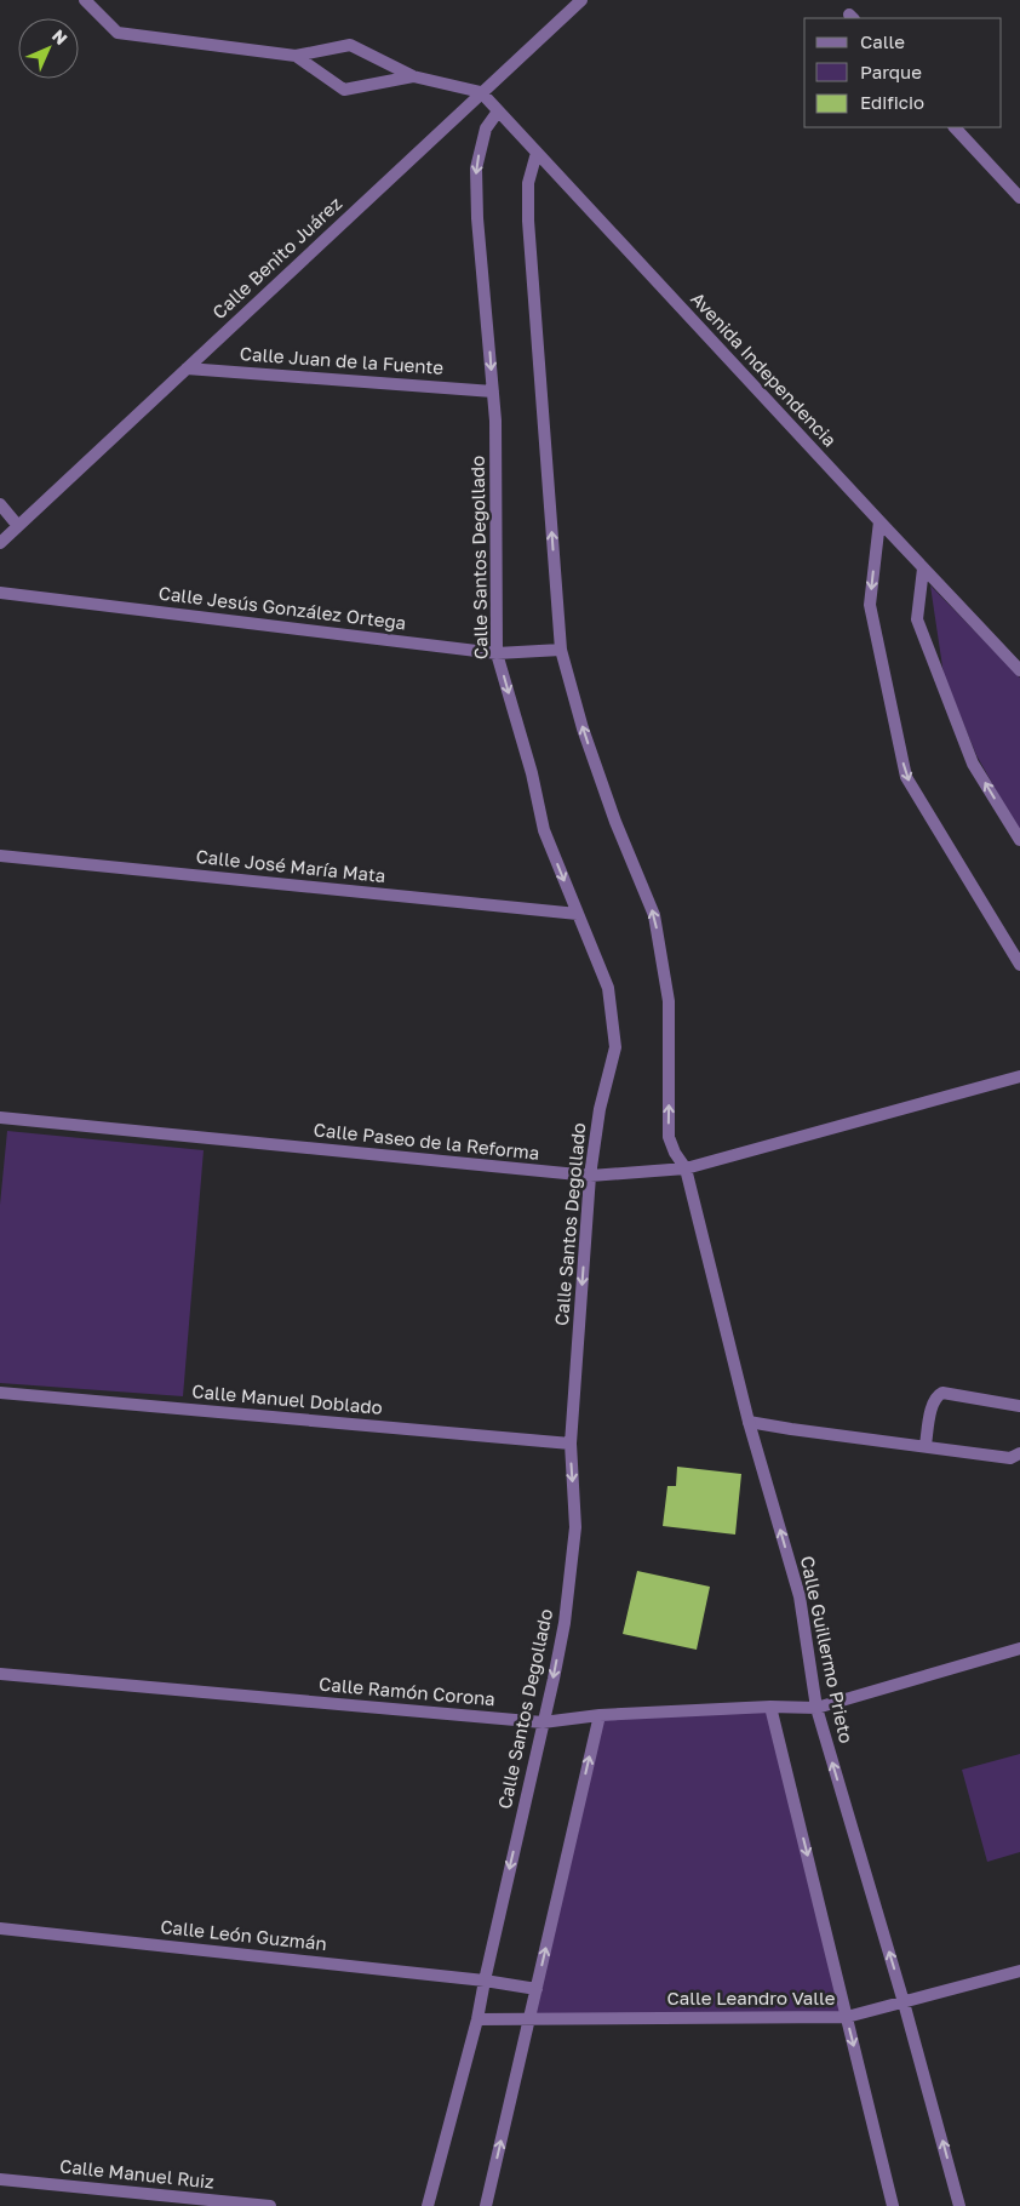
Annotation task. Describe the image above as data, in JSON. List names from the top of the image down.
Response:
{
  "streets": {
    "street": [
      "Calle Benito Juárez",
      "Calle Juan de la Fuente",
      "Avenida Independencia",
      "Calle Santos Degollado",
      "Calle Jesús González Ortega",
      "Calle José María Mata",
      "Calle Paseo de la Reforma",
      "Calle Manuel Doblado",
      "Calle Guillermo Prieto",
      "Calle Ramón Corona",
      "Calle León Guzmán",
      "Calle Leandro Valle",
      "Calle Manuel Ruiz"
    ]
  },
  "crossings": [
    ["Calle Benito Juárez", "Calle Juan de la Fuente"],
    ["Calle Benito Juárez", "Avenida Independencia"],
    ["Calle Juan de la Fuente", "Calle Santos Degollado"],
    ["Avenida Independencia", "Calle Santos Degollado"],
    ["Calle Santos Degollado", "Calle Jesús González Ortega"],
    ["Calle Santos Degollado", "Calle José María Mata"],
    ["Calle Santos Degollado", "Calle Paseo de la Reforma"],
    ["Calle Santos Degollado", "Calle Manuel Doblado"],
    ["Calle Santos Degollado", "Calle Ramón Corona"],
    ["Calle Santos Degollado", "Calle León Guzmán"],
    ["Calle Santos Degollado", "Calle Leandro Valle"],
    ["Calle Paseo de la Reforma", "Calle Guillermo Prieto"],
    ["Calle Guillermo Prieto", "Calle Ramón Corona"],
    ["Calle Guillermo Prieto", "Calle Leandro Valle"]
  ],
  "legend": ["Calle", "Parque", "Edificio"],
  "north": "top right"
}
